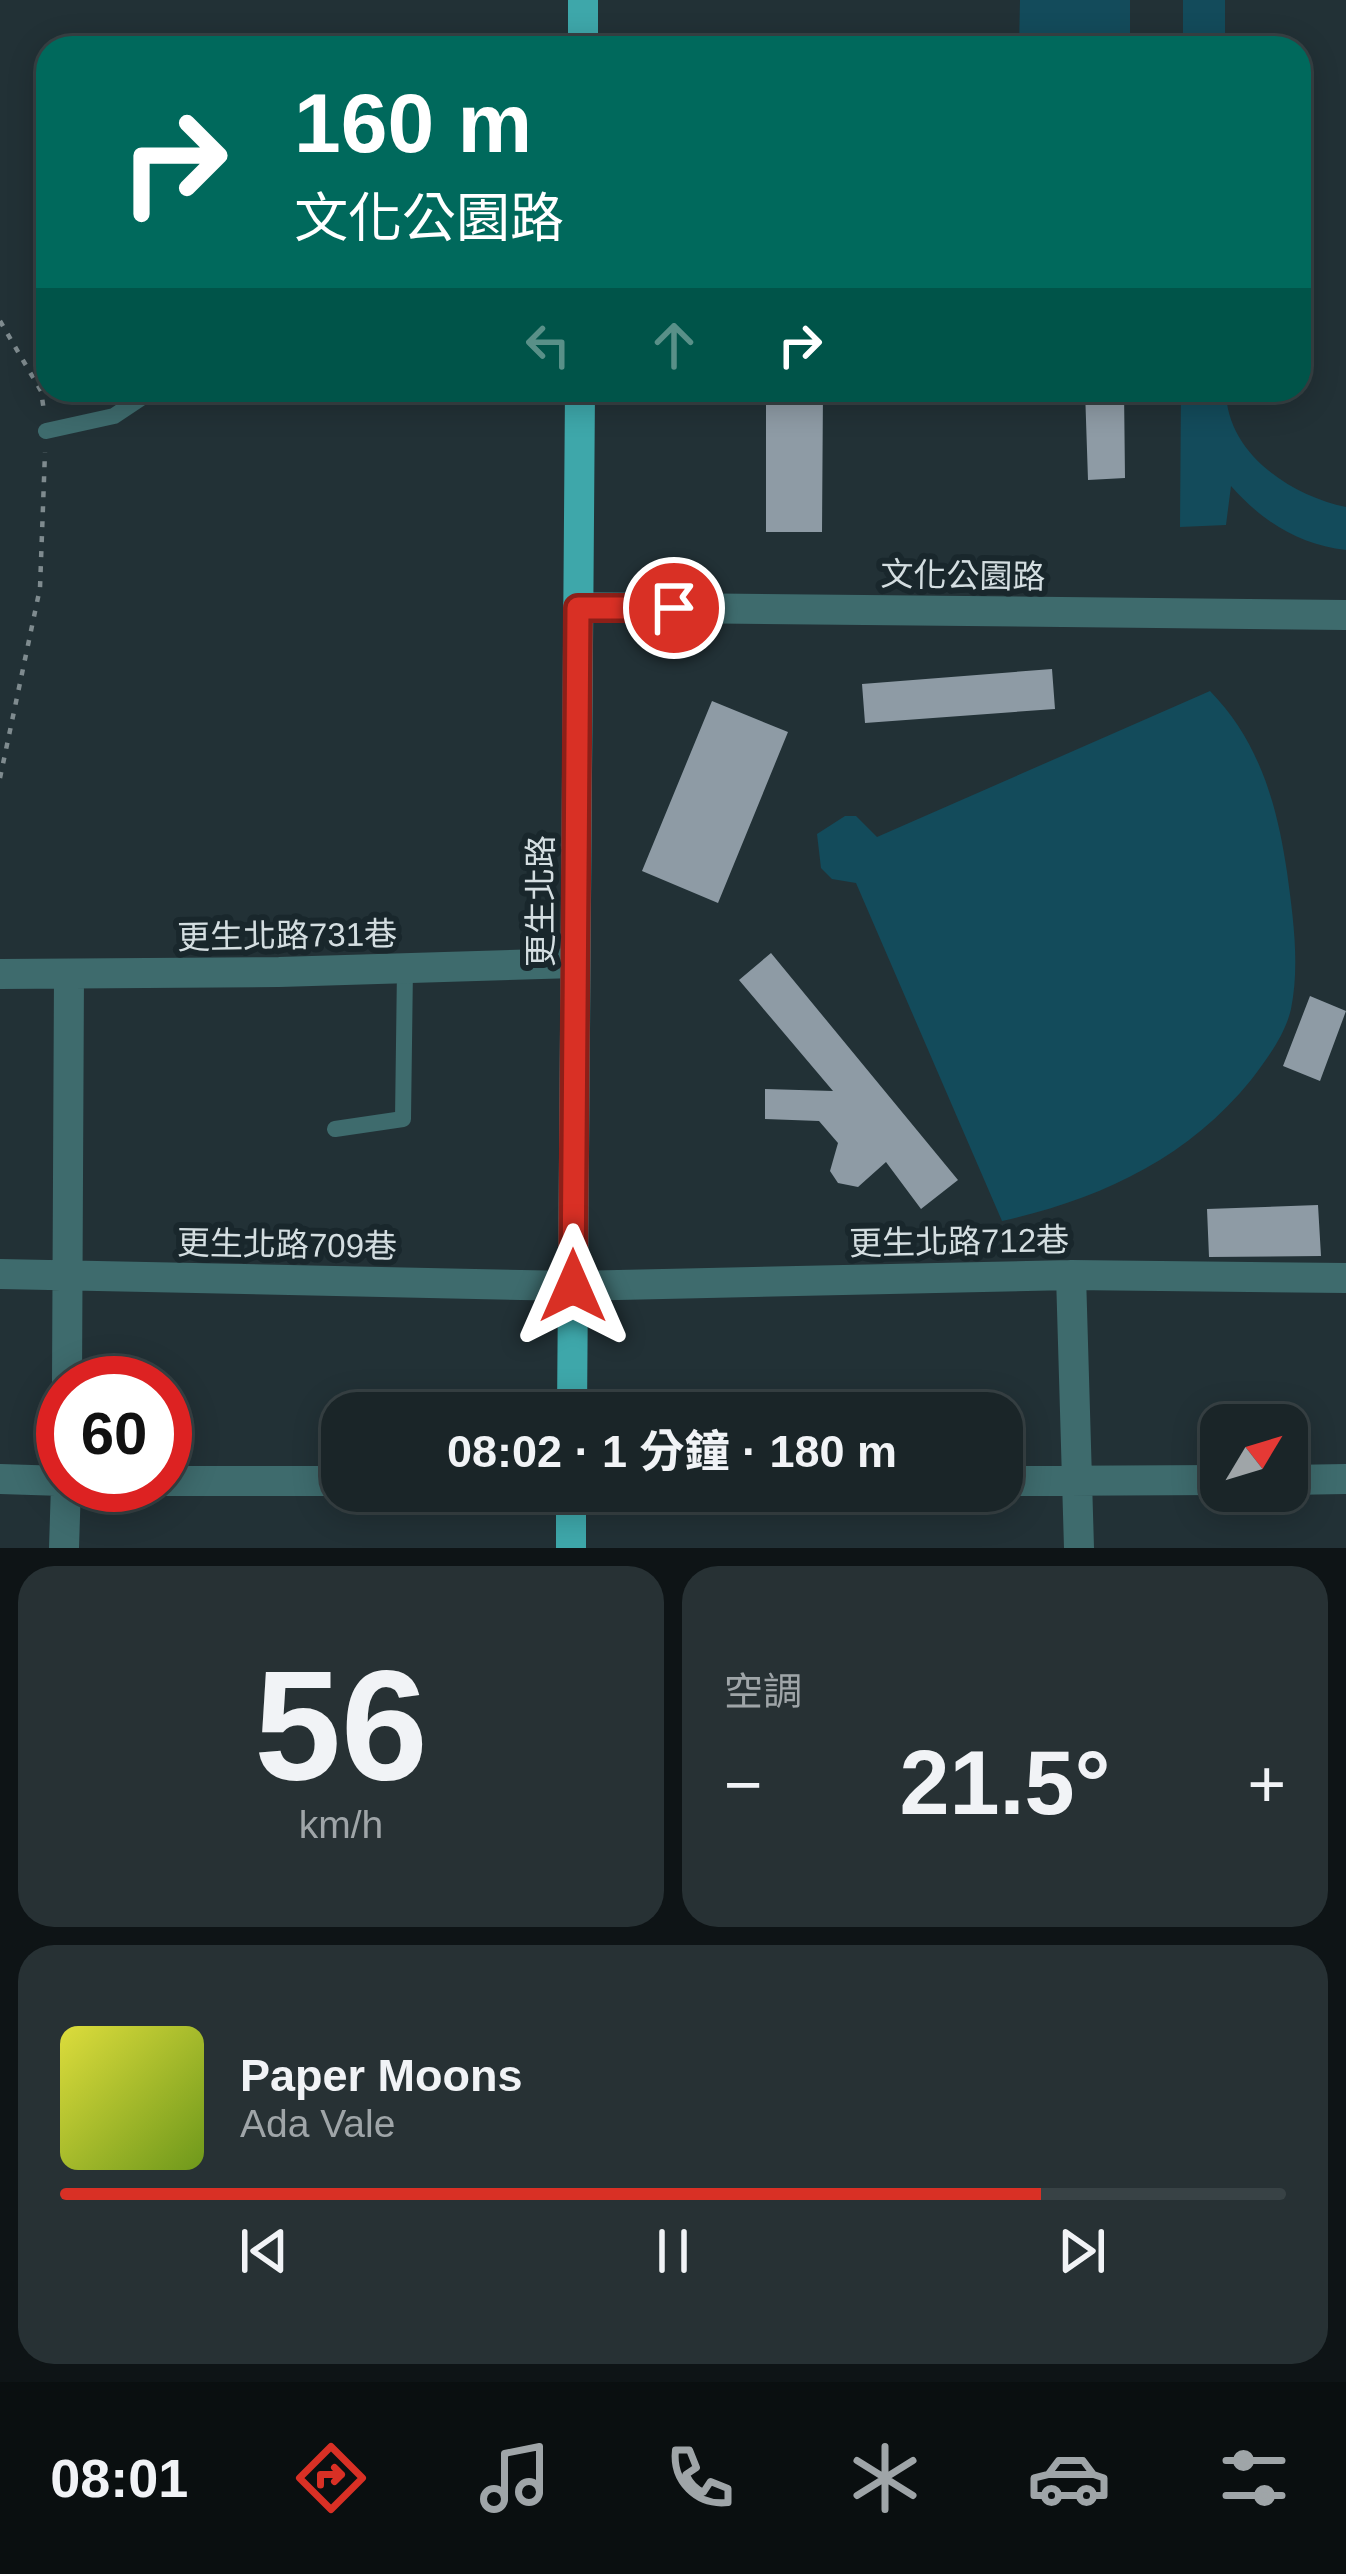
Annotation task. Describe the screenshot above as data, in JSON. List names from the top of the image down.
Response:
{
  "streets": {
    "main road": ["更生北路"],
    "street": [
      "文化公園路",
      "更生北路731巷",
      "更生北路712巷",
      "更生北路709巷"
    ]
  },
  "crossings": [
    ["文化公園路", "更生北路"],
    ["更生北路", "更生北路731巷"],
    ["更生北路", "更生北路712巷"],
    ["更生北路", "更生北路709巷"],
    ["更生北路712巷", "更生北路709巷"]
  ],
  "north": "top right",
  "page": {
    "turn": ["160 m", "文化公園路"],
    "limit": "60",
    "trip": "08:02 · 1 分鐘 · 180 m",
    "tile": [
      ["56", "km/h"],
      "空調"
    ],
    "heat": ["−", "21.5°", "+"],
    "song": ["Paper Moons", "Ada Vale"],
    "tabs": "08:01"
  }
}
